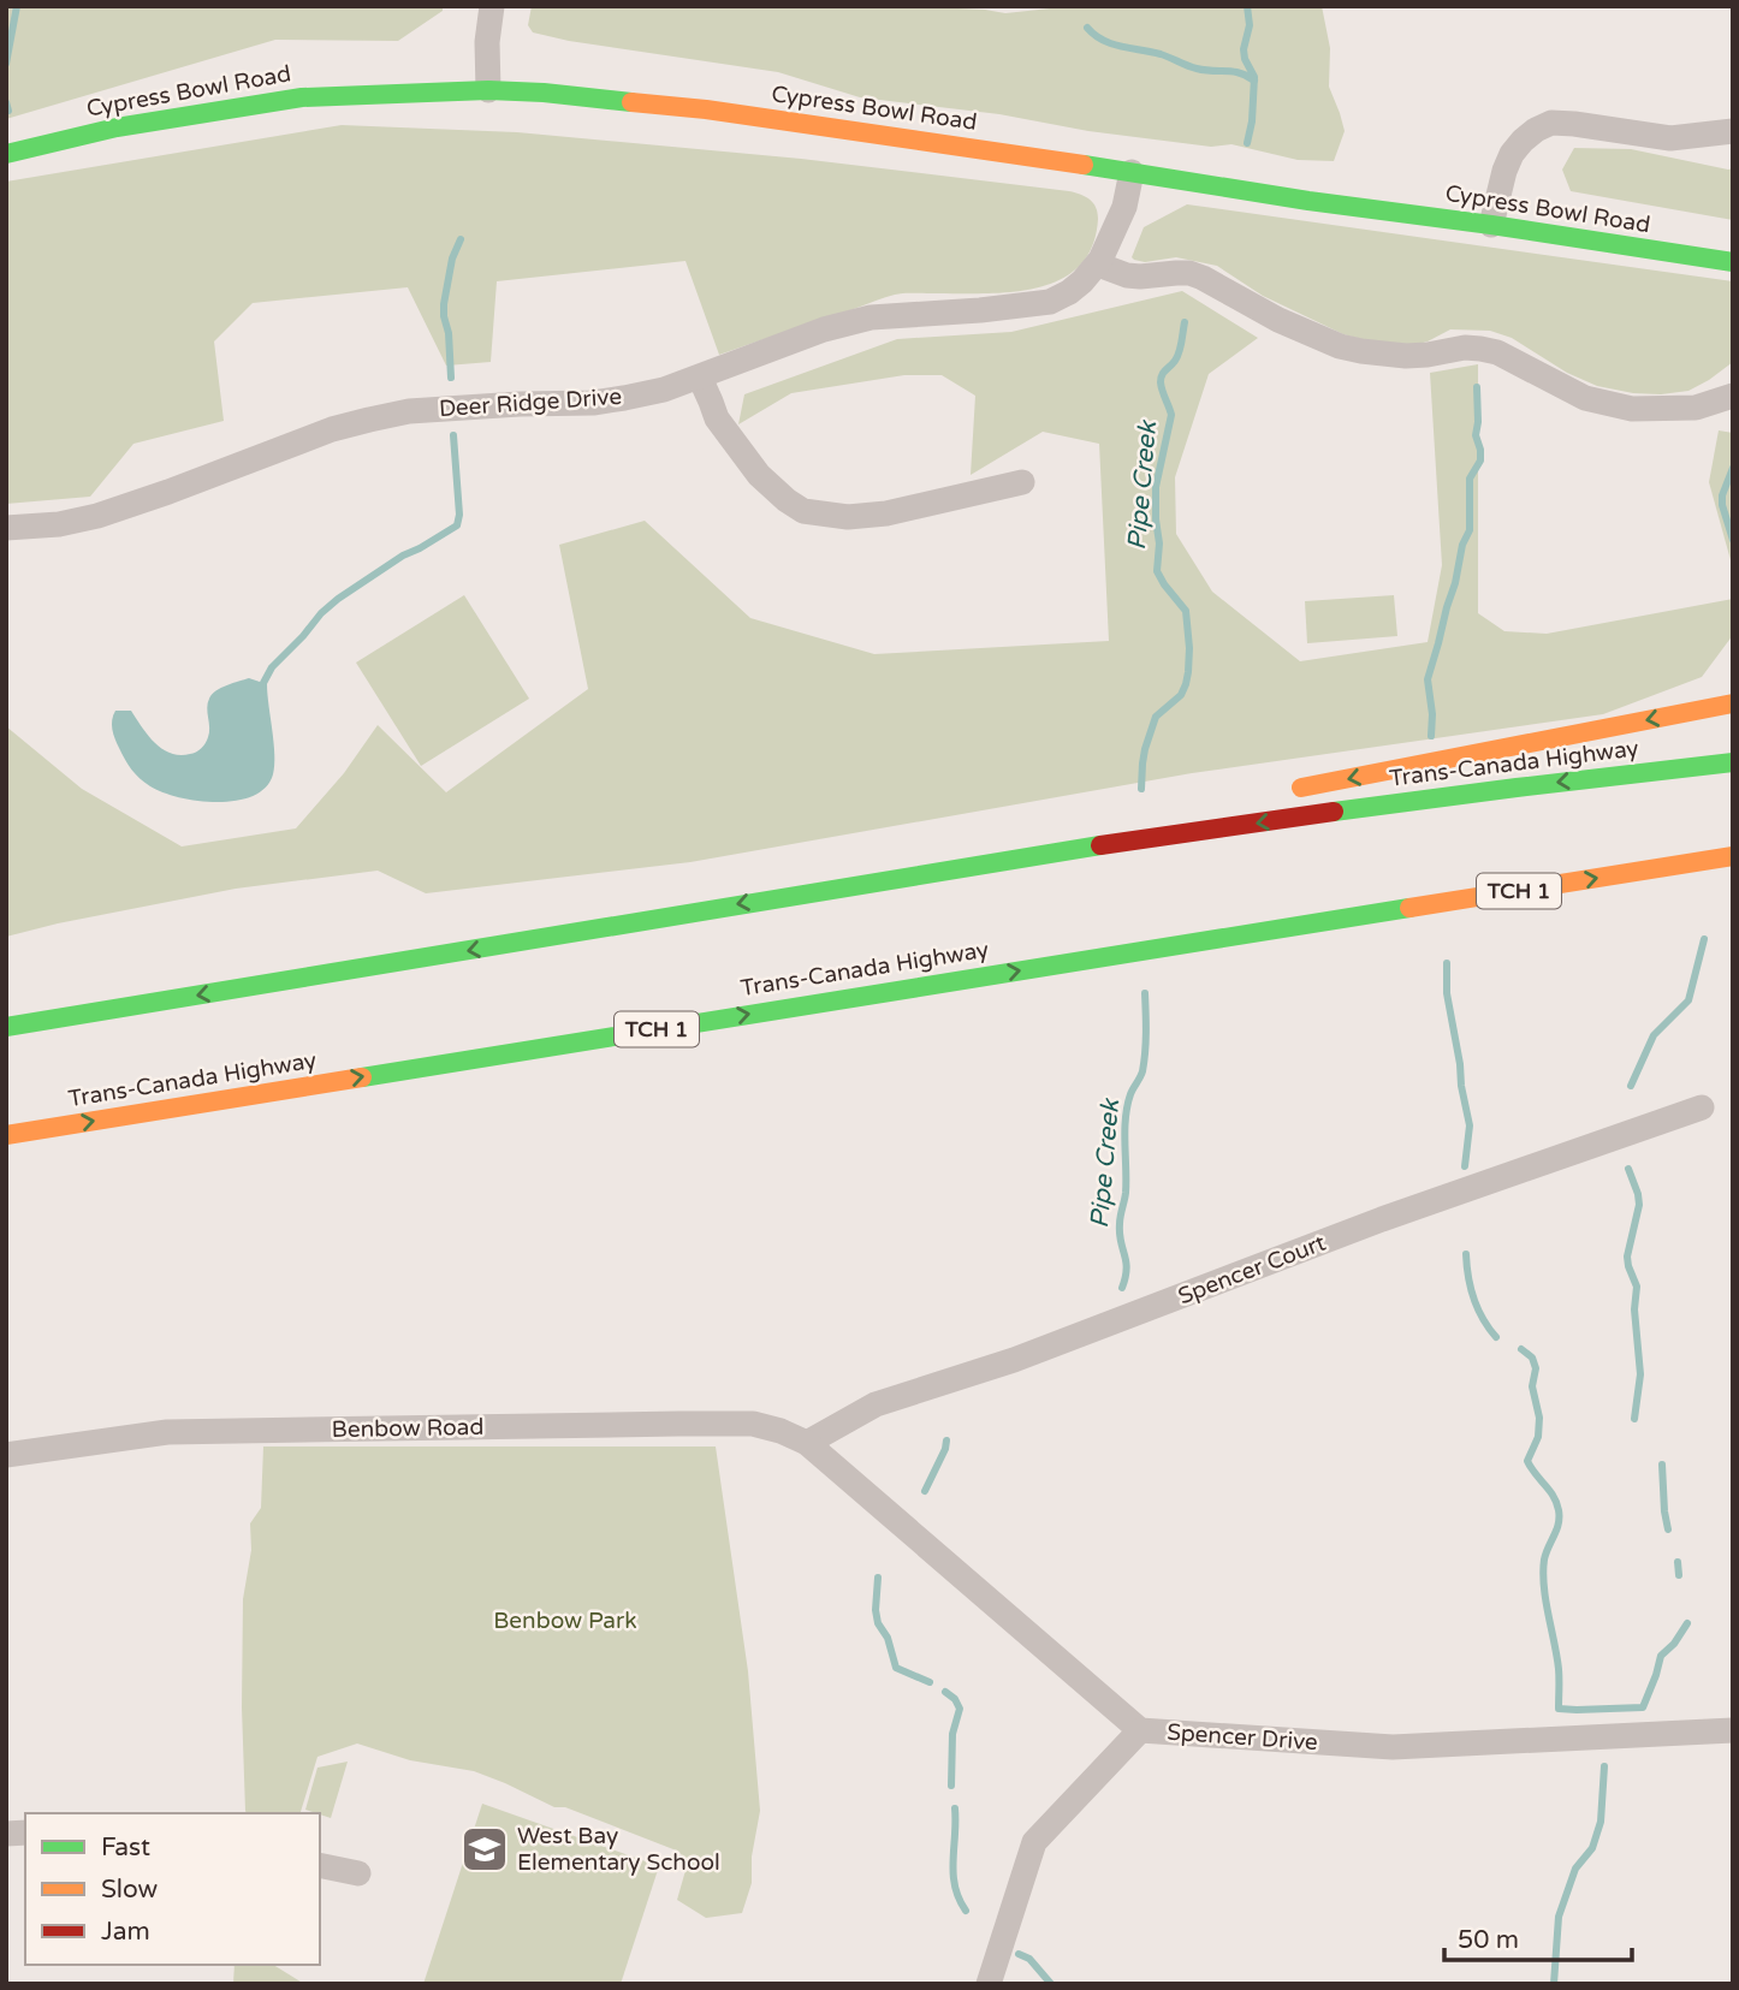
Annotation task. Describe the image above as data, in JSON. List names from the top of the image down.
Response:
{
  "streets": {
    "main road": ["Cypress Bowl Road", "Trans-Canada Highway", "TCH 1"],
    "street": [
      "Deer Ridge Drive",
      "Spencer Court",
      "Benbow Road",
      "Spencer Drive"
    ]
  },
  "crossings": [
    ["Cypress Bowl Road", "Deer Ridge Drive"],
    ["Spencer Court", "Benbow Road"],
    ["Spencer Court", "Spencer Drive"],
    ["Benbow Road", "Spencer Drive"]
  ],
  "water": ["Pipe Creek"],
  "parks": ["Benbow Park"],
  "places": {
    "school or university": ["West Bay Elementary School"]
  },
  "legend": ["Fast", "Slow", "Jam"],
  "scale_bar": "50 m"
}
